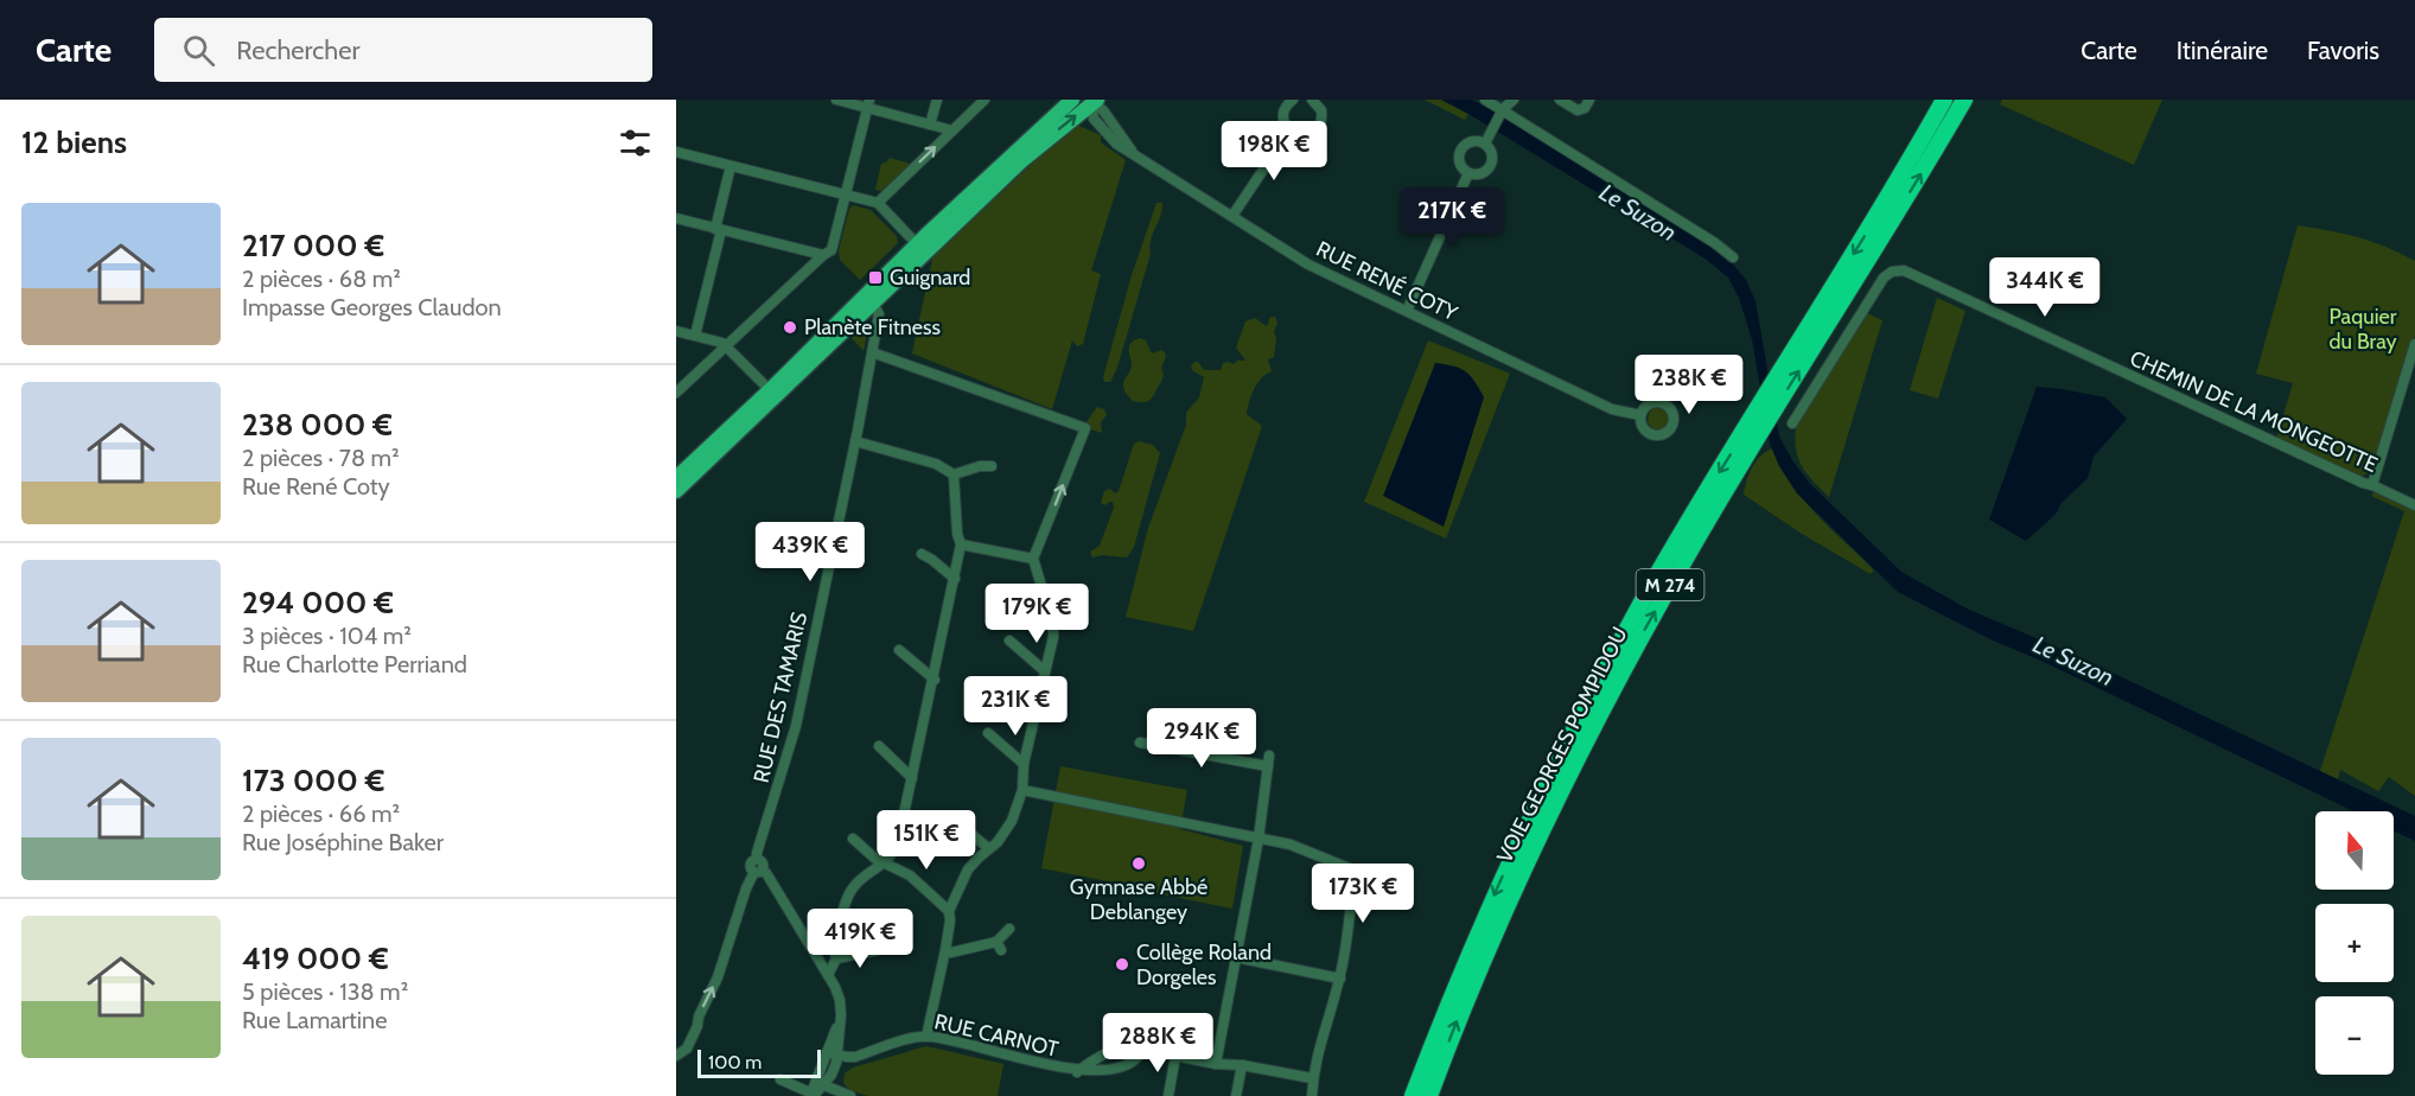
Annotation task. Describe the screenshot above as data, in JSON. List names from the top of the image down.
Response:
{
  "streets": {
    "highway": ["M 274", "VOIE GEORGES POMPIDOU"],
    "street": [
      "RUE RENÉ COTY",
      "CHEMIN DE LA MONGEOTTE",
      "RUE DES TAMARIS",
      "RUE CARNOT"
    ]
  },
  "water": ["Le Suzon"],
  "parks": ["Paquier du Bray"],
  "places": {
    "transit": ["Guignard"],
    "other": ["Planète Fitness", "Gymnase Abbé Deblangey", "Collège Roland Dorgeles"]
  },
  "scale_bar": "100 m",
  "north": "top",
  "page": {
    "header": "Carte",
    "search": "Rechercher",
    "nav": ["Carte", "Itinéraire", "Favoris"],
    "heading": "12 biens",
    "price": [
      "198K €",
      "217K €",
      "344K €",
      "238K €",
      "439K €",
      "179K €",
      "231K €",
      "294K €",
      "151K €",
      "173K €",
      "419K €",
      "288K €"
    ],
    "list": [
      {
        "name": "217 000 €",
        "note": "2 pièces · 68 m² · Impasse Georges Claudon"
      },
      {
        "name": "238 000 €",
        "note": "2 pièces · 78 m² · Rue René Coty"
      },
      {
        "name": "294 000 €",
        "note": "3 pièces · 104 m² · Rue Charlotte Perriand"
      },
      {
        "name": "173 000 €",
        "note": "2 pièces · 66 m² · Rue Joséphine Baker"
      },
      {
        "name": "419 000 €",
        "note": "5 pièces · 138 m² · Rue Lamartine"
      }
    ],
    "map_buttons": ["+", "−"],
    "scale": "100 m"
  }
}
